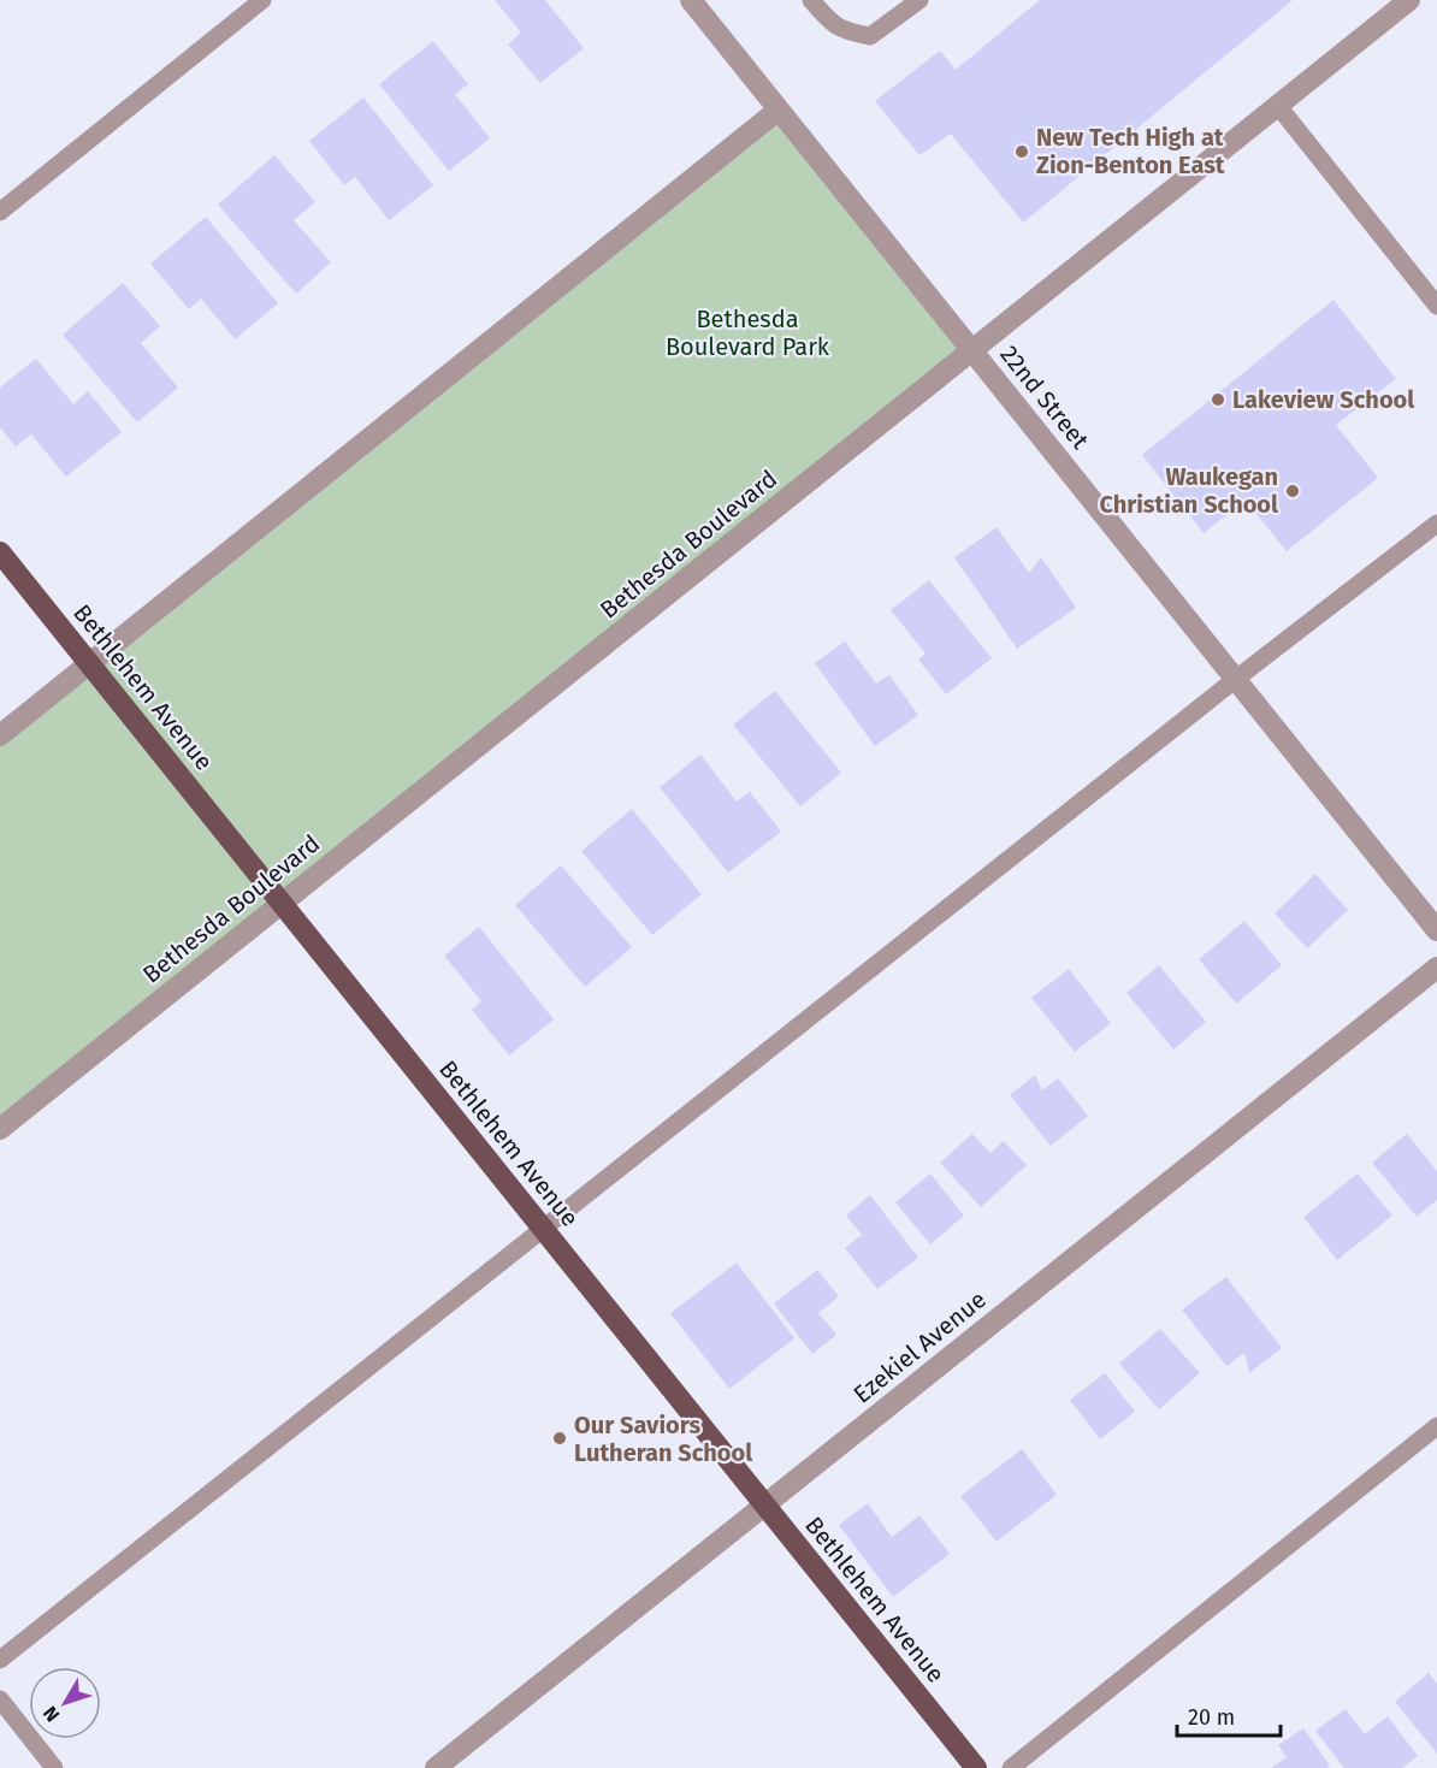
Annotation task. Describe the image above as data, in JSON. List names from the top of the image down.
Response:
{
  "streets": {
    "main road": ["Bethlehem Avenue"],
    "street": ["22nd Street", "Bethesda Boulevard", "Ezekiel Avenue"]
  },
  "crossings": [
    ["22nd Street", "Bethesda Boulevard"],
    ["Bethesda Boulevard", "Bethlehem Avenue"],
    ["Bethlehem Avenue", "Ezekiel Avenue"]
  ],
  "parks": ["Bethesda Boulevard Park"],
  "places": [
    "New Tech High at Zion-Benton East",
    "Lakeview School",
    "Waukegan Christian School",
    "Our Saviors Lutheran School"
  ],
  "scale_bar": "20 m",
  "north": "bottom left"
}
